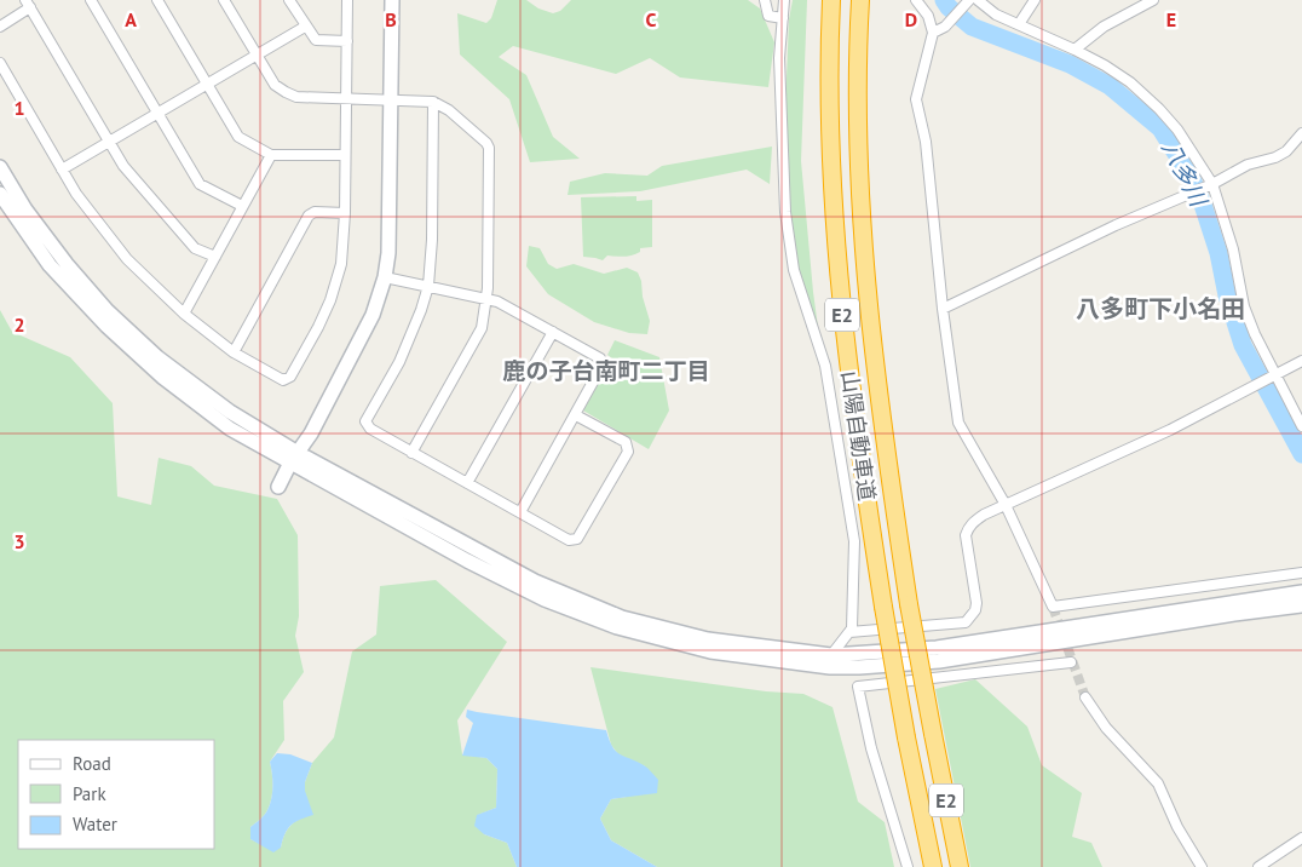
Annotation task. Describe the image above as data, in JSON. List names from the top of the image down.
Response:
{
  "streets": {
    "highway": ["E2", "山陽自動車道"]
  },
  "districts": ["八多町下小名田", "鹿の子台南町二丁目"],
  "water": ["八多川"],
  "legend": ["Road", "Park", "Water"],
  "grid": {
    "columns": [
      "A",
      "B",
      "C",
      "D",
      "E"
    ],
    "rows": ["1", "2", "3"]
  }
}
